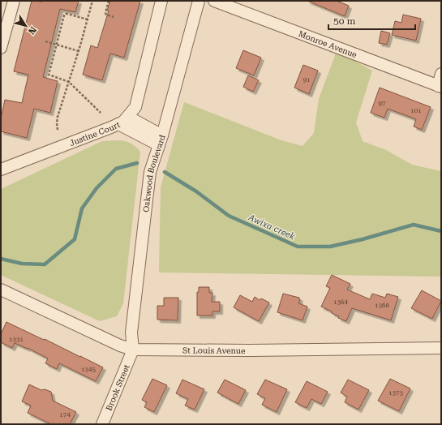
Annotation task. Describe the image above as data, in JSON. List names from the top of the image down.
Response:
{
  "streets": {
    "street": [
      "Monroe Avenue",
      "Justine Court",
      "Oakwood Boulevard",
      "St Louis Avenue",
      "Brook Street"
    ]
  },
  "crossings": [
    ["Oakwood Boulevard", "St Louis Avenue"],
    ["Oakwood Boulevard", "Brook Street"],
    ["St Louis Avenue", "Brook Street"]
  ],
  "water": ["Awixa creek"],
  "house_numbers": [
    "91",
    "97",
    "101",
    "1364",
    "1368",
    "1331",
    "1345",
    "1373",
    "174"
  ],
  "scale_bar": "50 m",
  "north": "bottom right"
}
